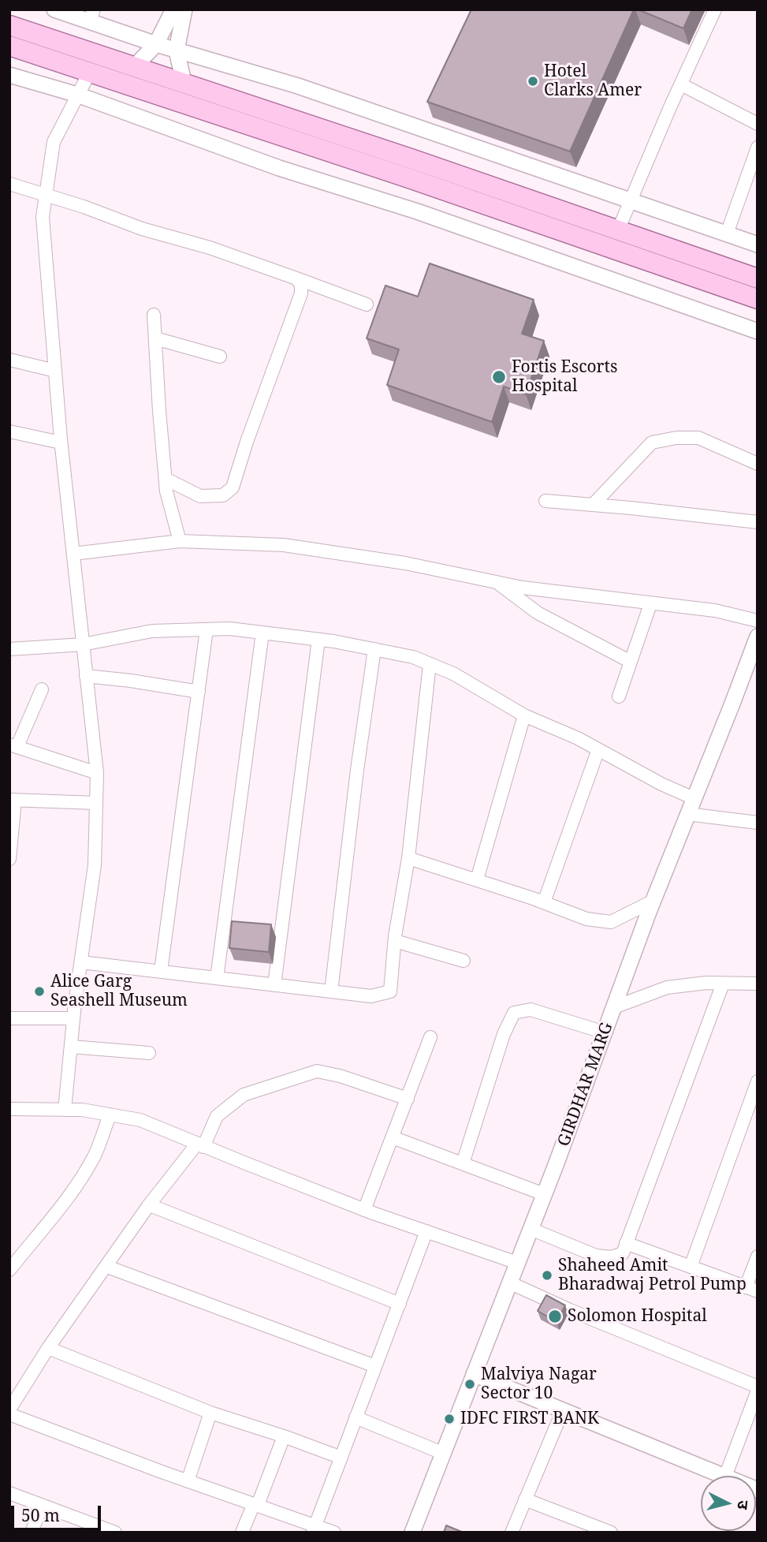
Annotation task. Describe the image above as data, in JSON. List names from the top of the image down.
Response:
{
  "streets": {
    "street": ["GIRDHAR MARG"]
  },
  "places": [
    "Hotel Clarks Amer",
    "Fortis Escorts Hospital",
    "Alice Garg Seashell Museum",
    "Shaheed Amit Bharadwaj Petrol Pump",
    "Solomon Hospital",
    "Malviya Nagar Sector 10",
    "IDFC FIRST BANK"
  ],
  "scale_bar": "50 m",
  "north": "right"
}
